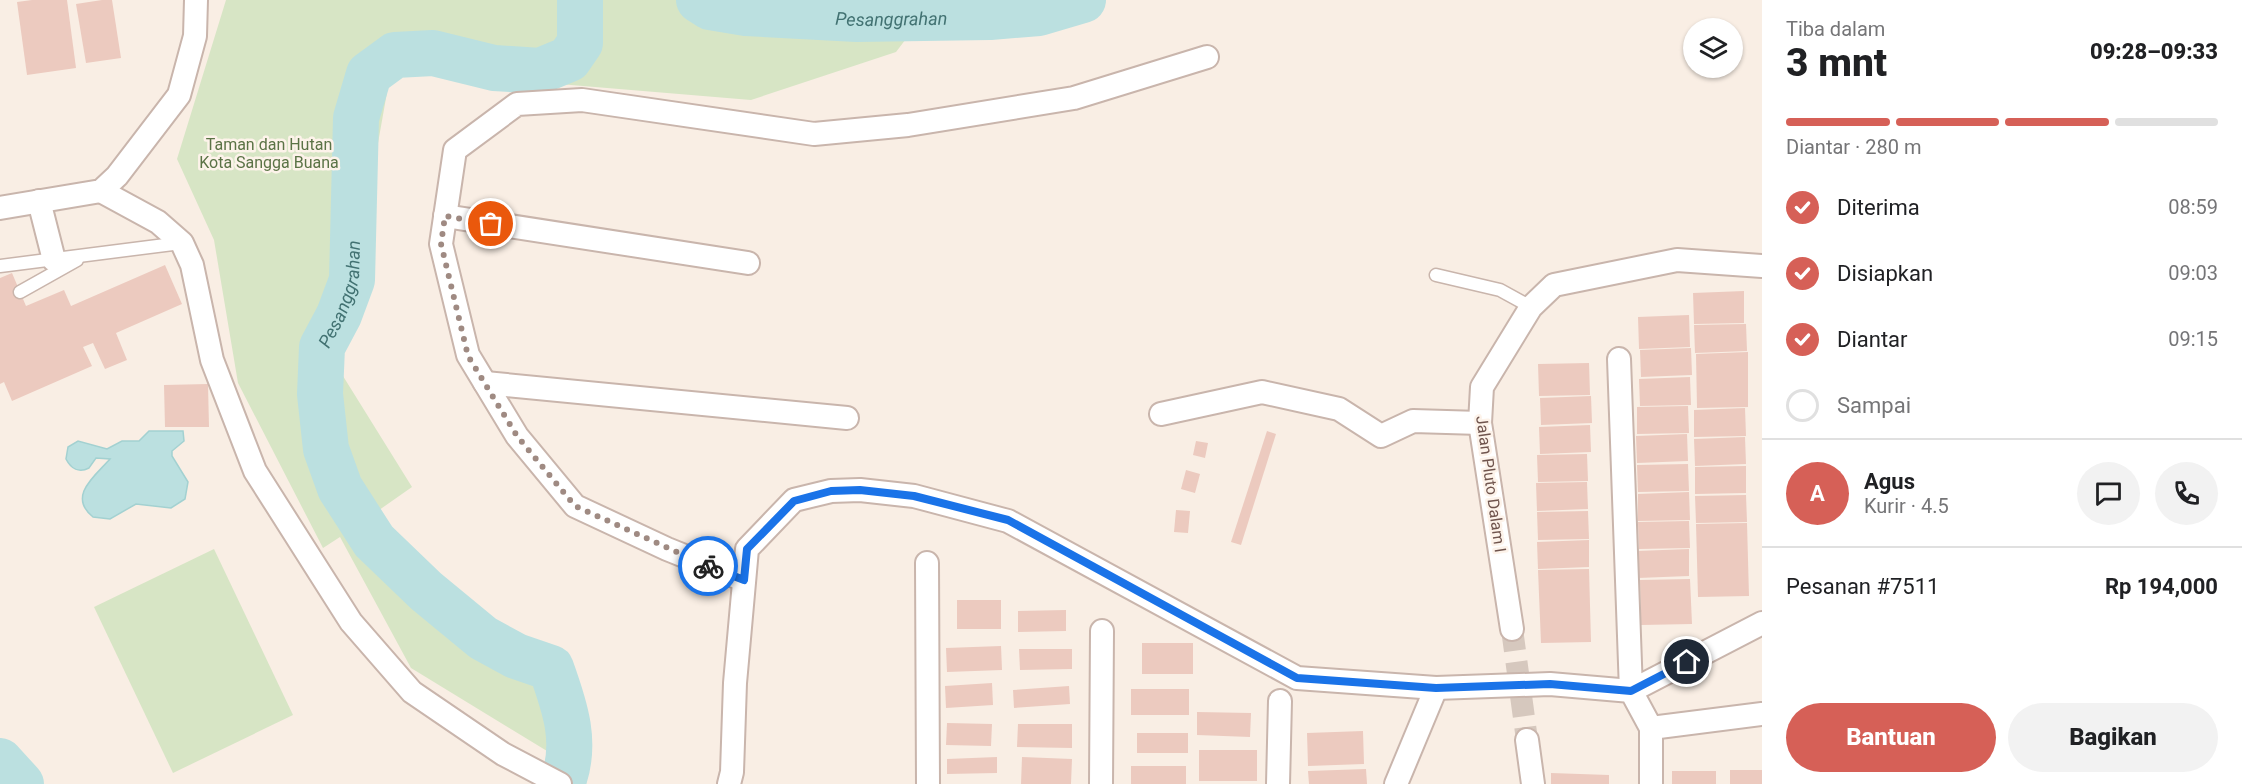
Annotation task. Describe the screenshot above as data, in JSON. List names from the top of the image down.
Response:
{
  "streets": {
    "street": ["Jalan Pluto Dalam I"]
  },
  "water": ["Pesanggrahan"],
  "parks": ["Taman dan Hutan Kota Sangga Buana"],
  "page": {
    "heading": ["3 mnt", "Tiba dalam", "09:28–09:33"],
    "panel": [
      "Agus",
      "Kurir · 4.5",
      "Pesanan #7511",
      "Rp 194,000"
    ],
    "bar": "Diantar · 280 m",
    "list": [
      ["Diterima", "08:59"],
      ["Disiapkan", "09:03"],
      ["Diantar", "09:15"],
      "Sampai"
    ],
    "round": "A",
    "buttons": ["Bantuan", "Bagikan"]
  }
}
